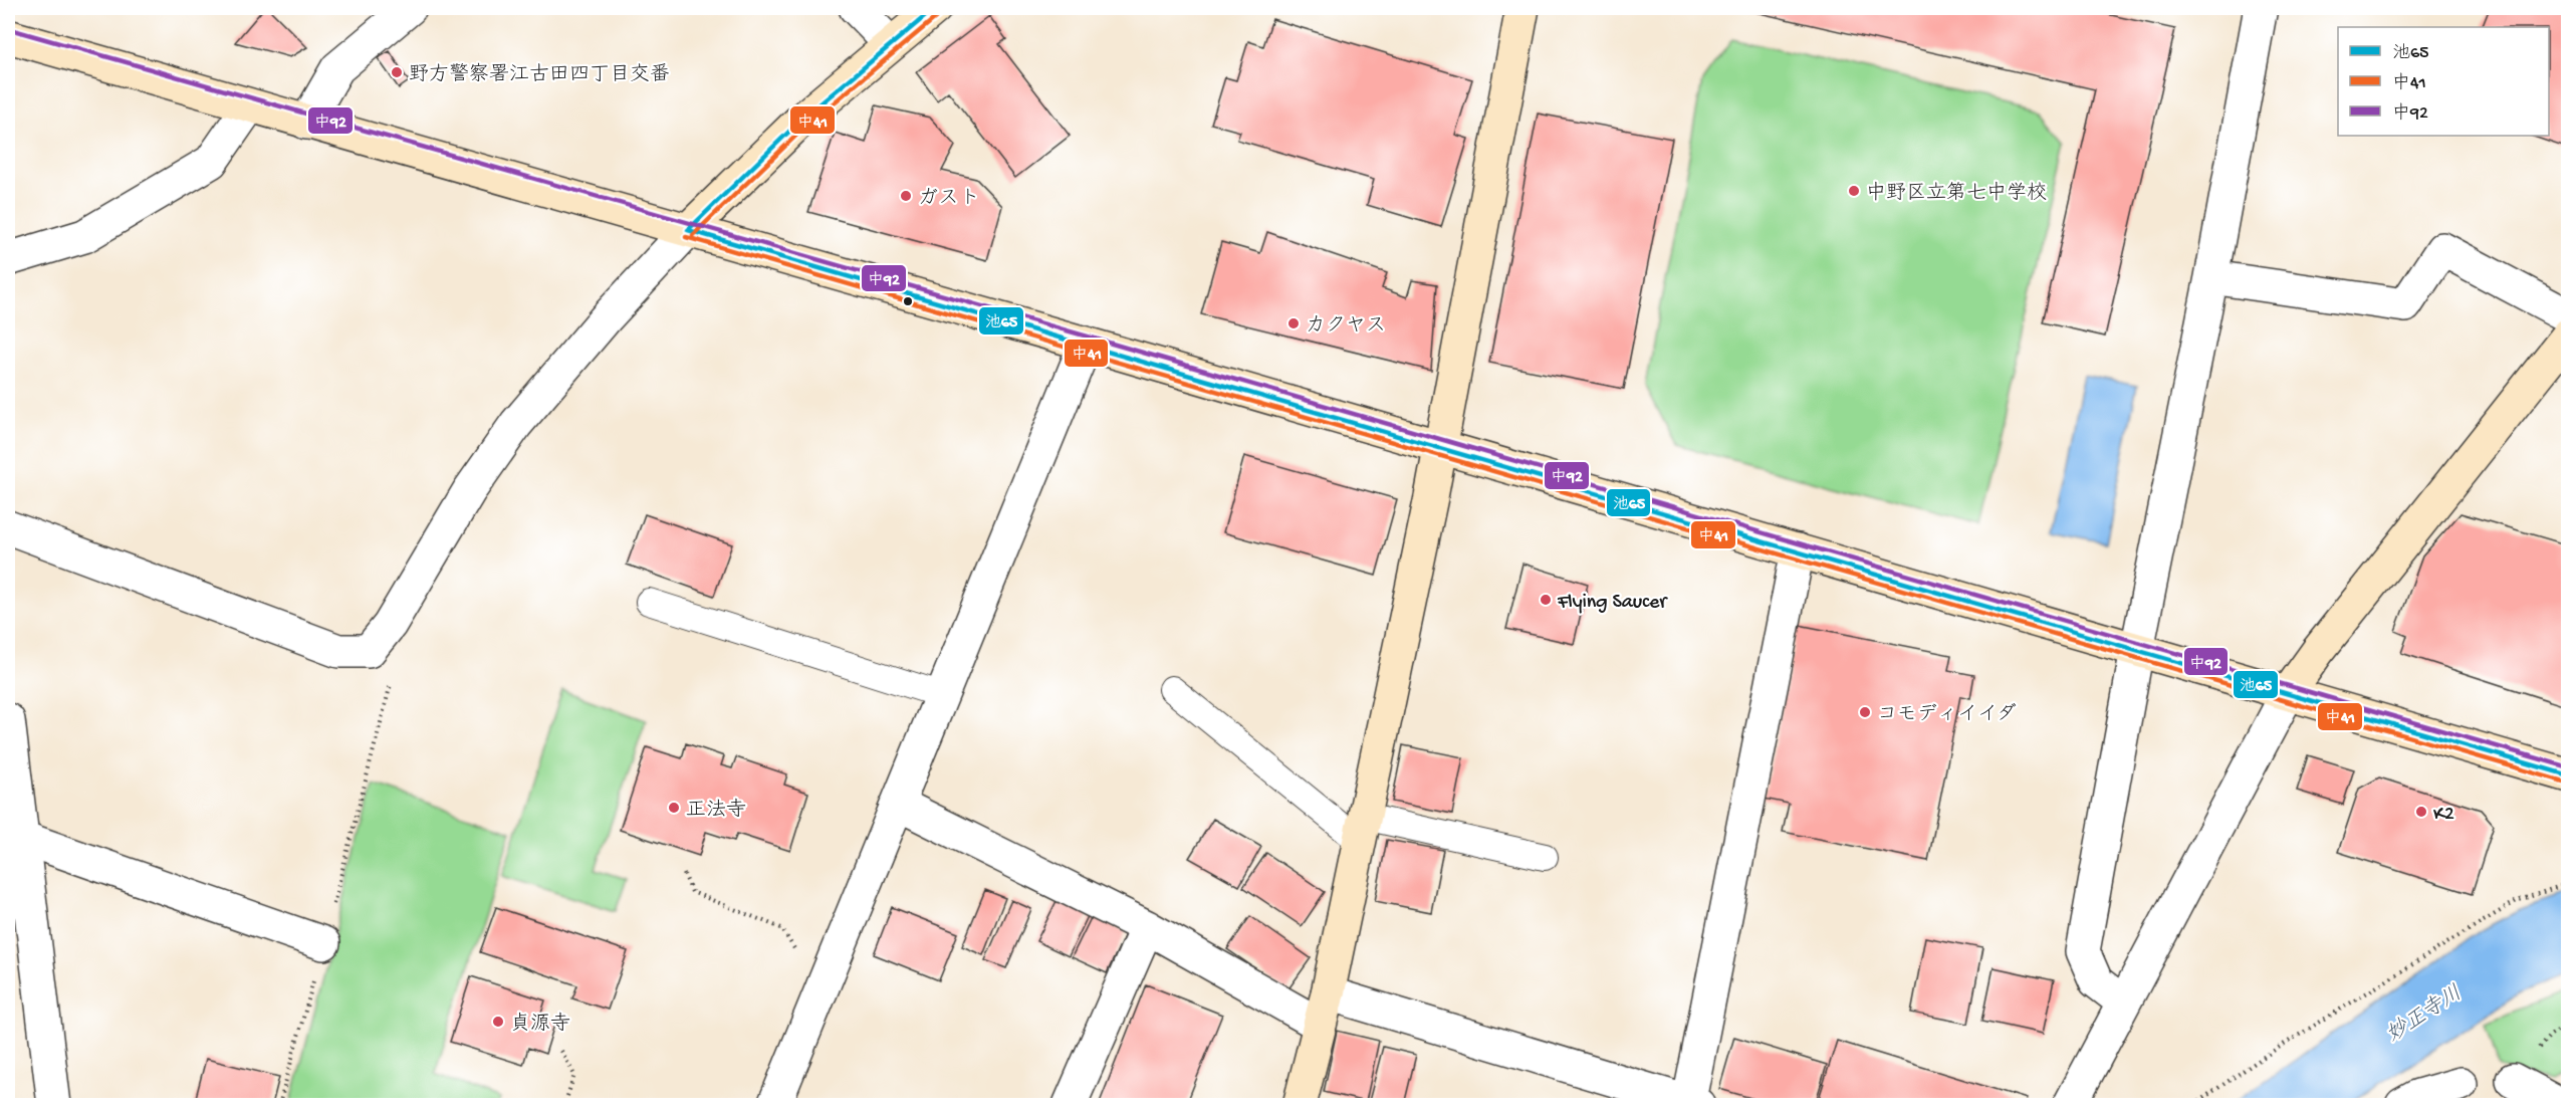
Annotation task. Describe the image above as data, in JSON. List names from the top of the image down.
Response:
{
  "water": ["妙正寺川"],
  "places": [
    "野方警察署江古田四丁目交番",
    "中野区立第七中学校",
    "ガスト",
    "カクヤス",
    "Flying Saucer",
    "コモディイイダ",
    "正法寺",
    "K2",
    "貞源寺"
  ],
  "lines": ["transit line 池65", "transit line 中41", "transit line 中92"],
  "legend": ["池65", "中41", "中92"]
}
